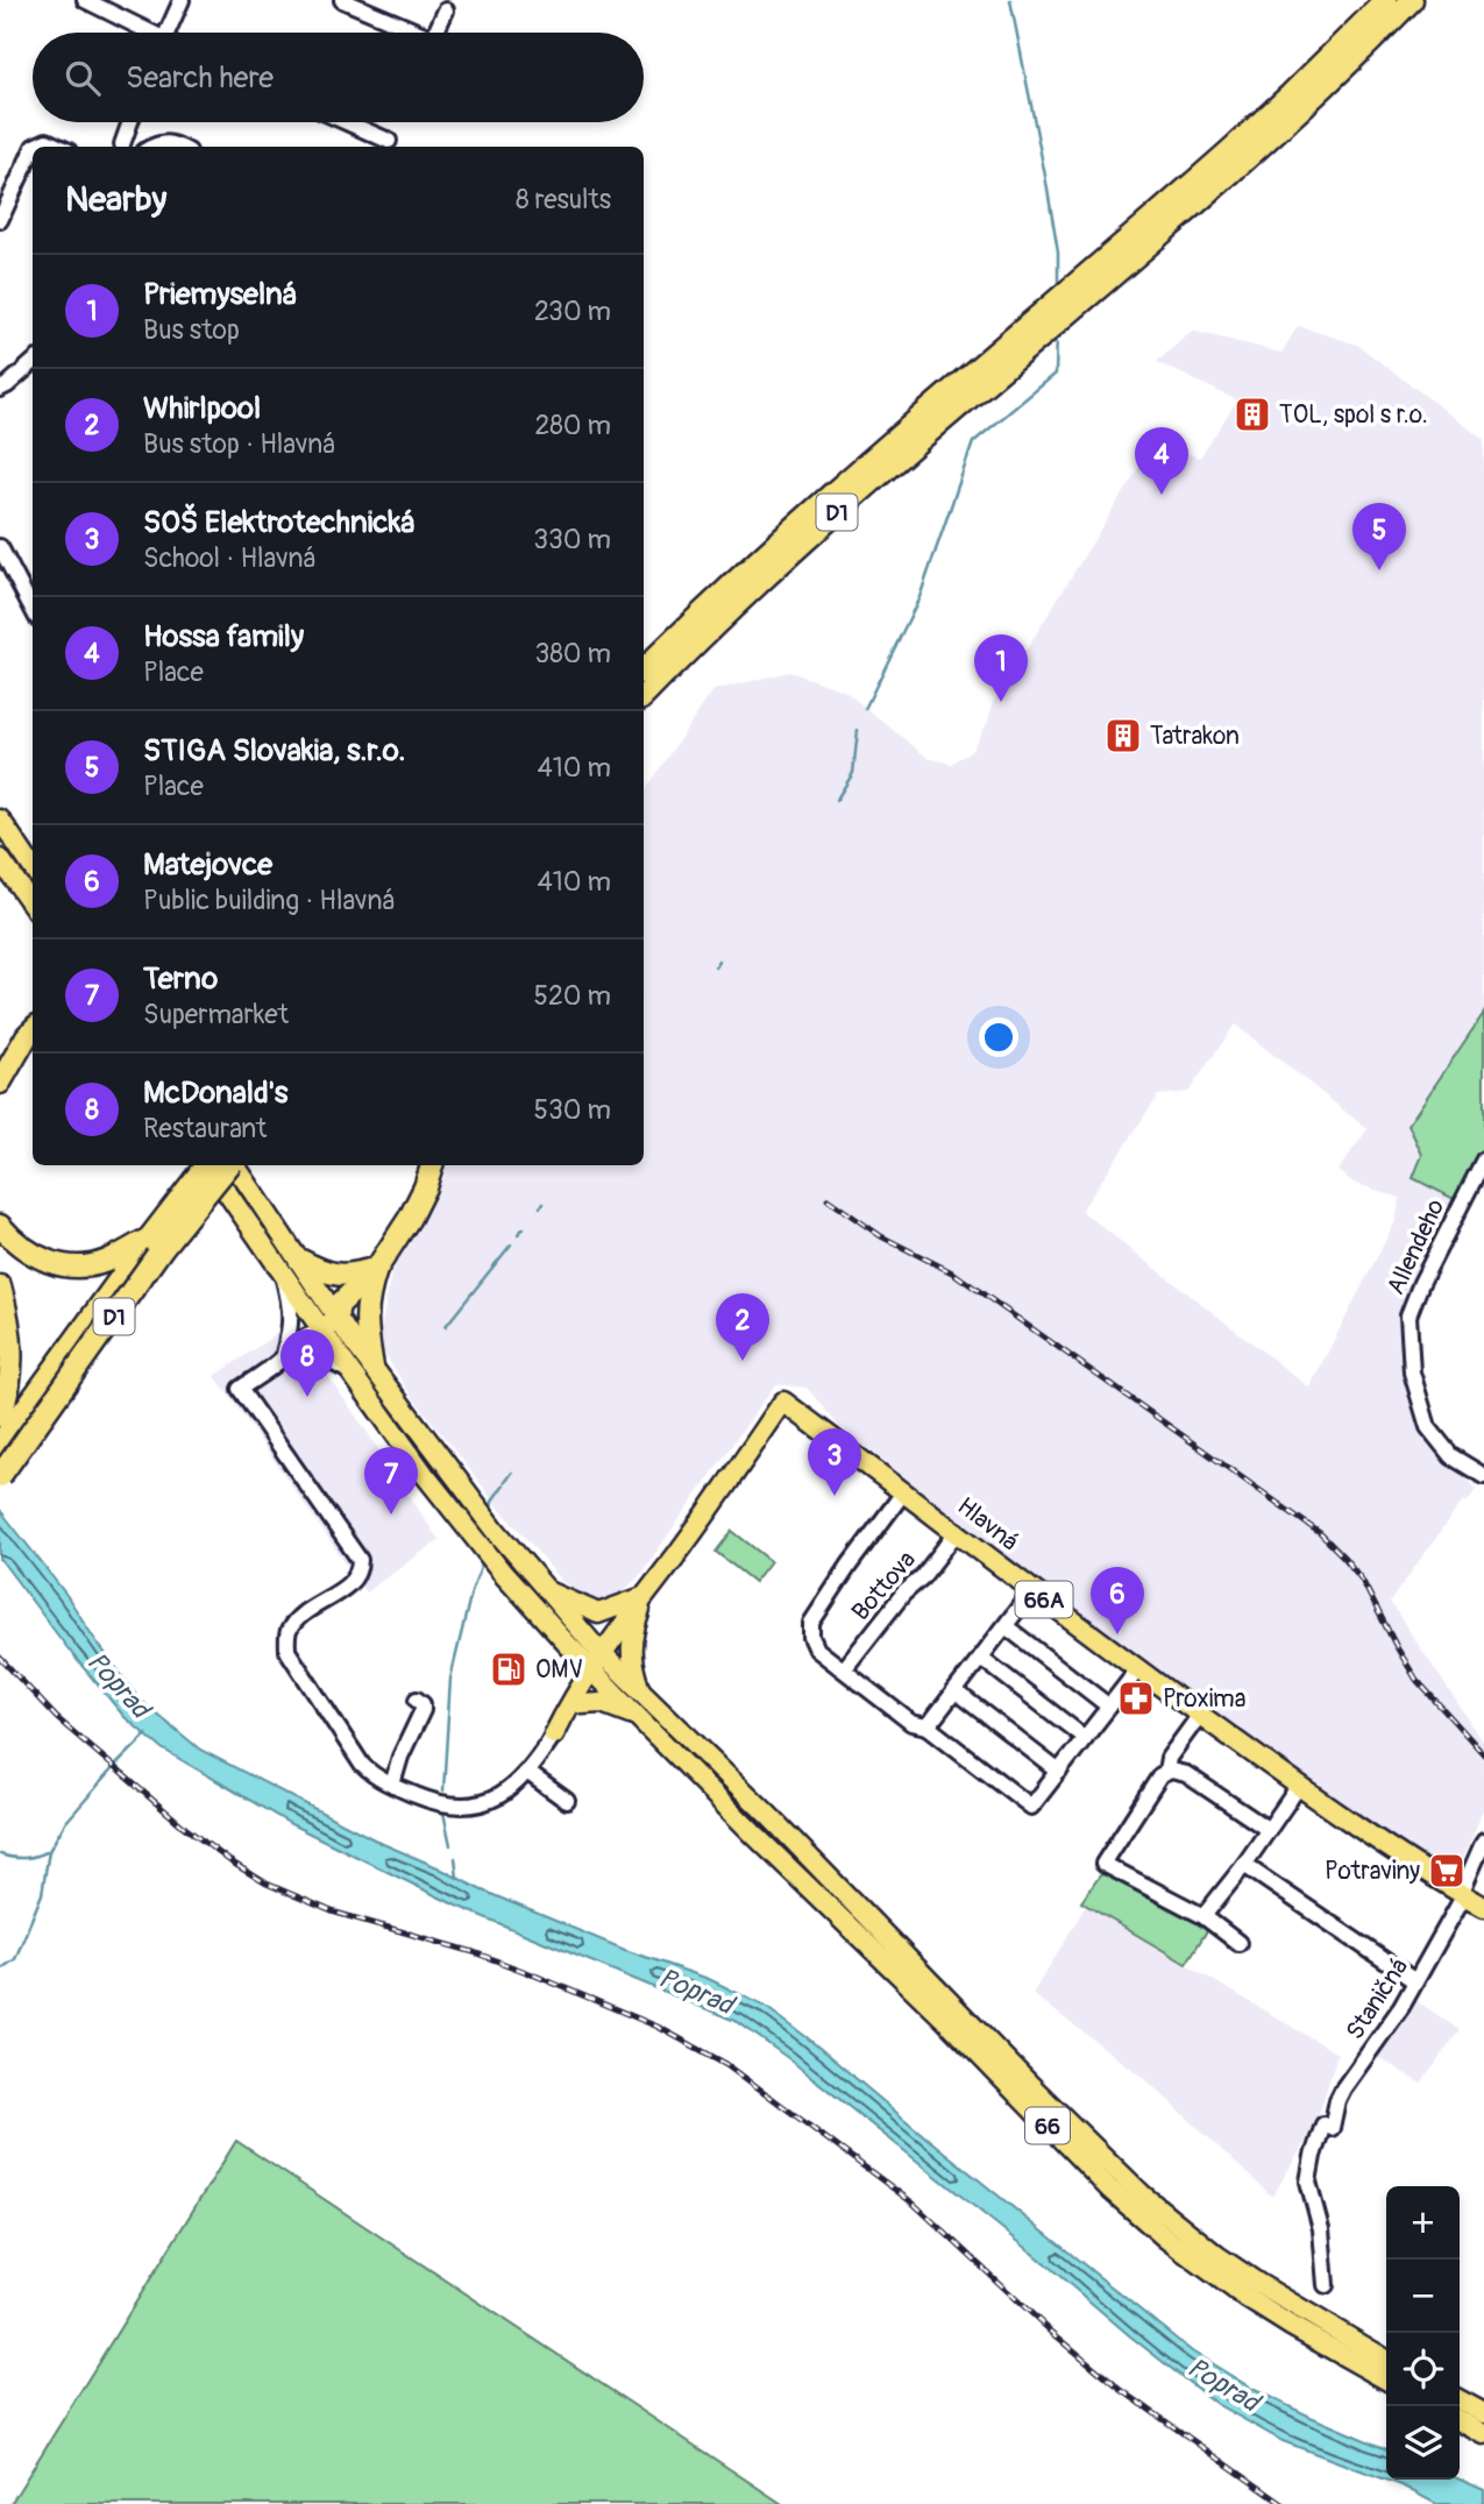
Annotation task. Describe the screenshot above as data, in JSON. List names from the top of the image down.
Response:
{
  "streets": {
    "highway": ["D1"],
    "main road": ["Hlavná", "66A", "66"],
    "street": ["Allendeho", "Bottova", "Staničná"]
  },
  "crossings": [
    ["Hlavná", "Bottova"],
    ["Hlavná", "Staničná"]
  ],
  "water": ["Poprad"],
  "places": {
    "building": ["TOL, spol s r.o.", "Tatrakon"],
    "fuel station": ["OMV"],
    "pharmacy": ["Proxima"],
    "supermarket": ["Potraviny"]
  },
  "page": {
    "search": "Search here",
    "heading": ["Nearby", "8 results"],
    "list": [
      {
        "mark": "1",
        "name": "Priemyselná",
        "note": "Bus stop",
        "value": "230 m"
      },
      {
        "mark": "2",
        "name": "Whirlpool",
        "note": "Bus stop · Hlavná",
        "value": "280 m"
      },
      {
        "mark": "3",
        "name": "SOŠ Elektrotechnická",
        "note": "School · Hlavná",
        "value": "330 m"
      },
      {
        "mark": "4",
        "name": "Hossa family",
        "note": "Place",
        "value": "380 m"
      },
      {
        "mark": "5",
        "name": "STIGA Slovakia, s.r.o.",
        "note": "Place",
        "value": "410 m"
      },
      {
        "mark": "6",
        "name": "Matejovce",
        "note": "Public building · Hlavná",
        "value": "410 m"
      },
      {
        "mark": "7",
        "name": "Terno",
        "note": "Supermarket",
        "value": "520 m"
      },
      {
        "mark": "8",
        "name": "McDonald's",
        "note": "Restaurant",
        "value": "530 m"
      }
    ],
    "pins": [
      "4",
      "5",
      "1",
      "2",
      "8",
      "3",
      "7",
      "6"
    ],
    "map_buttons": ["+", "−"]
  }
}
